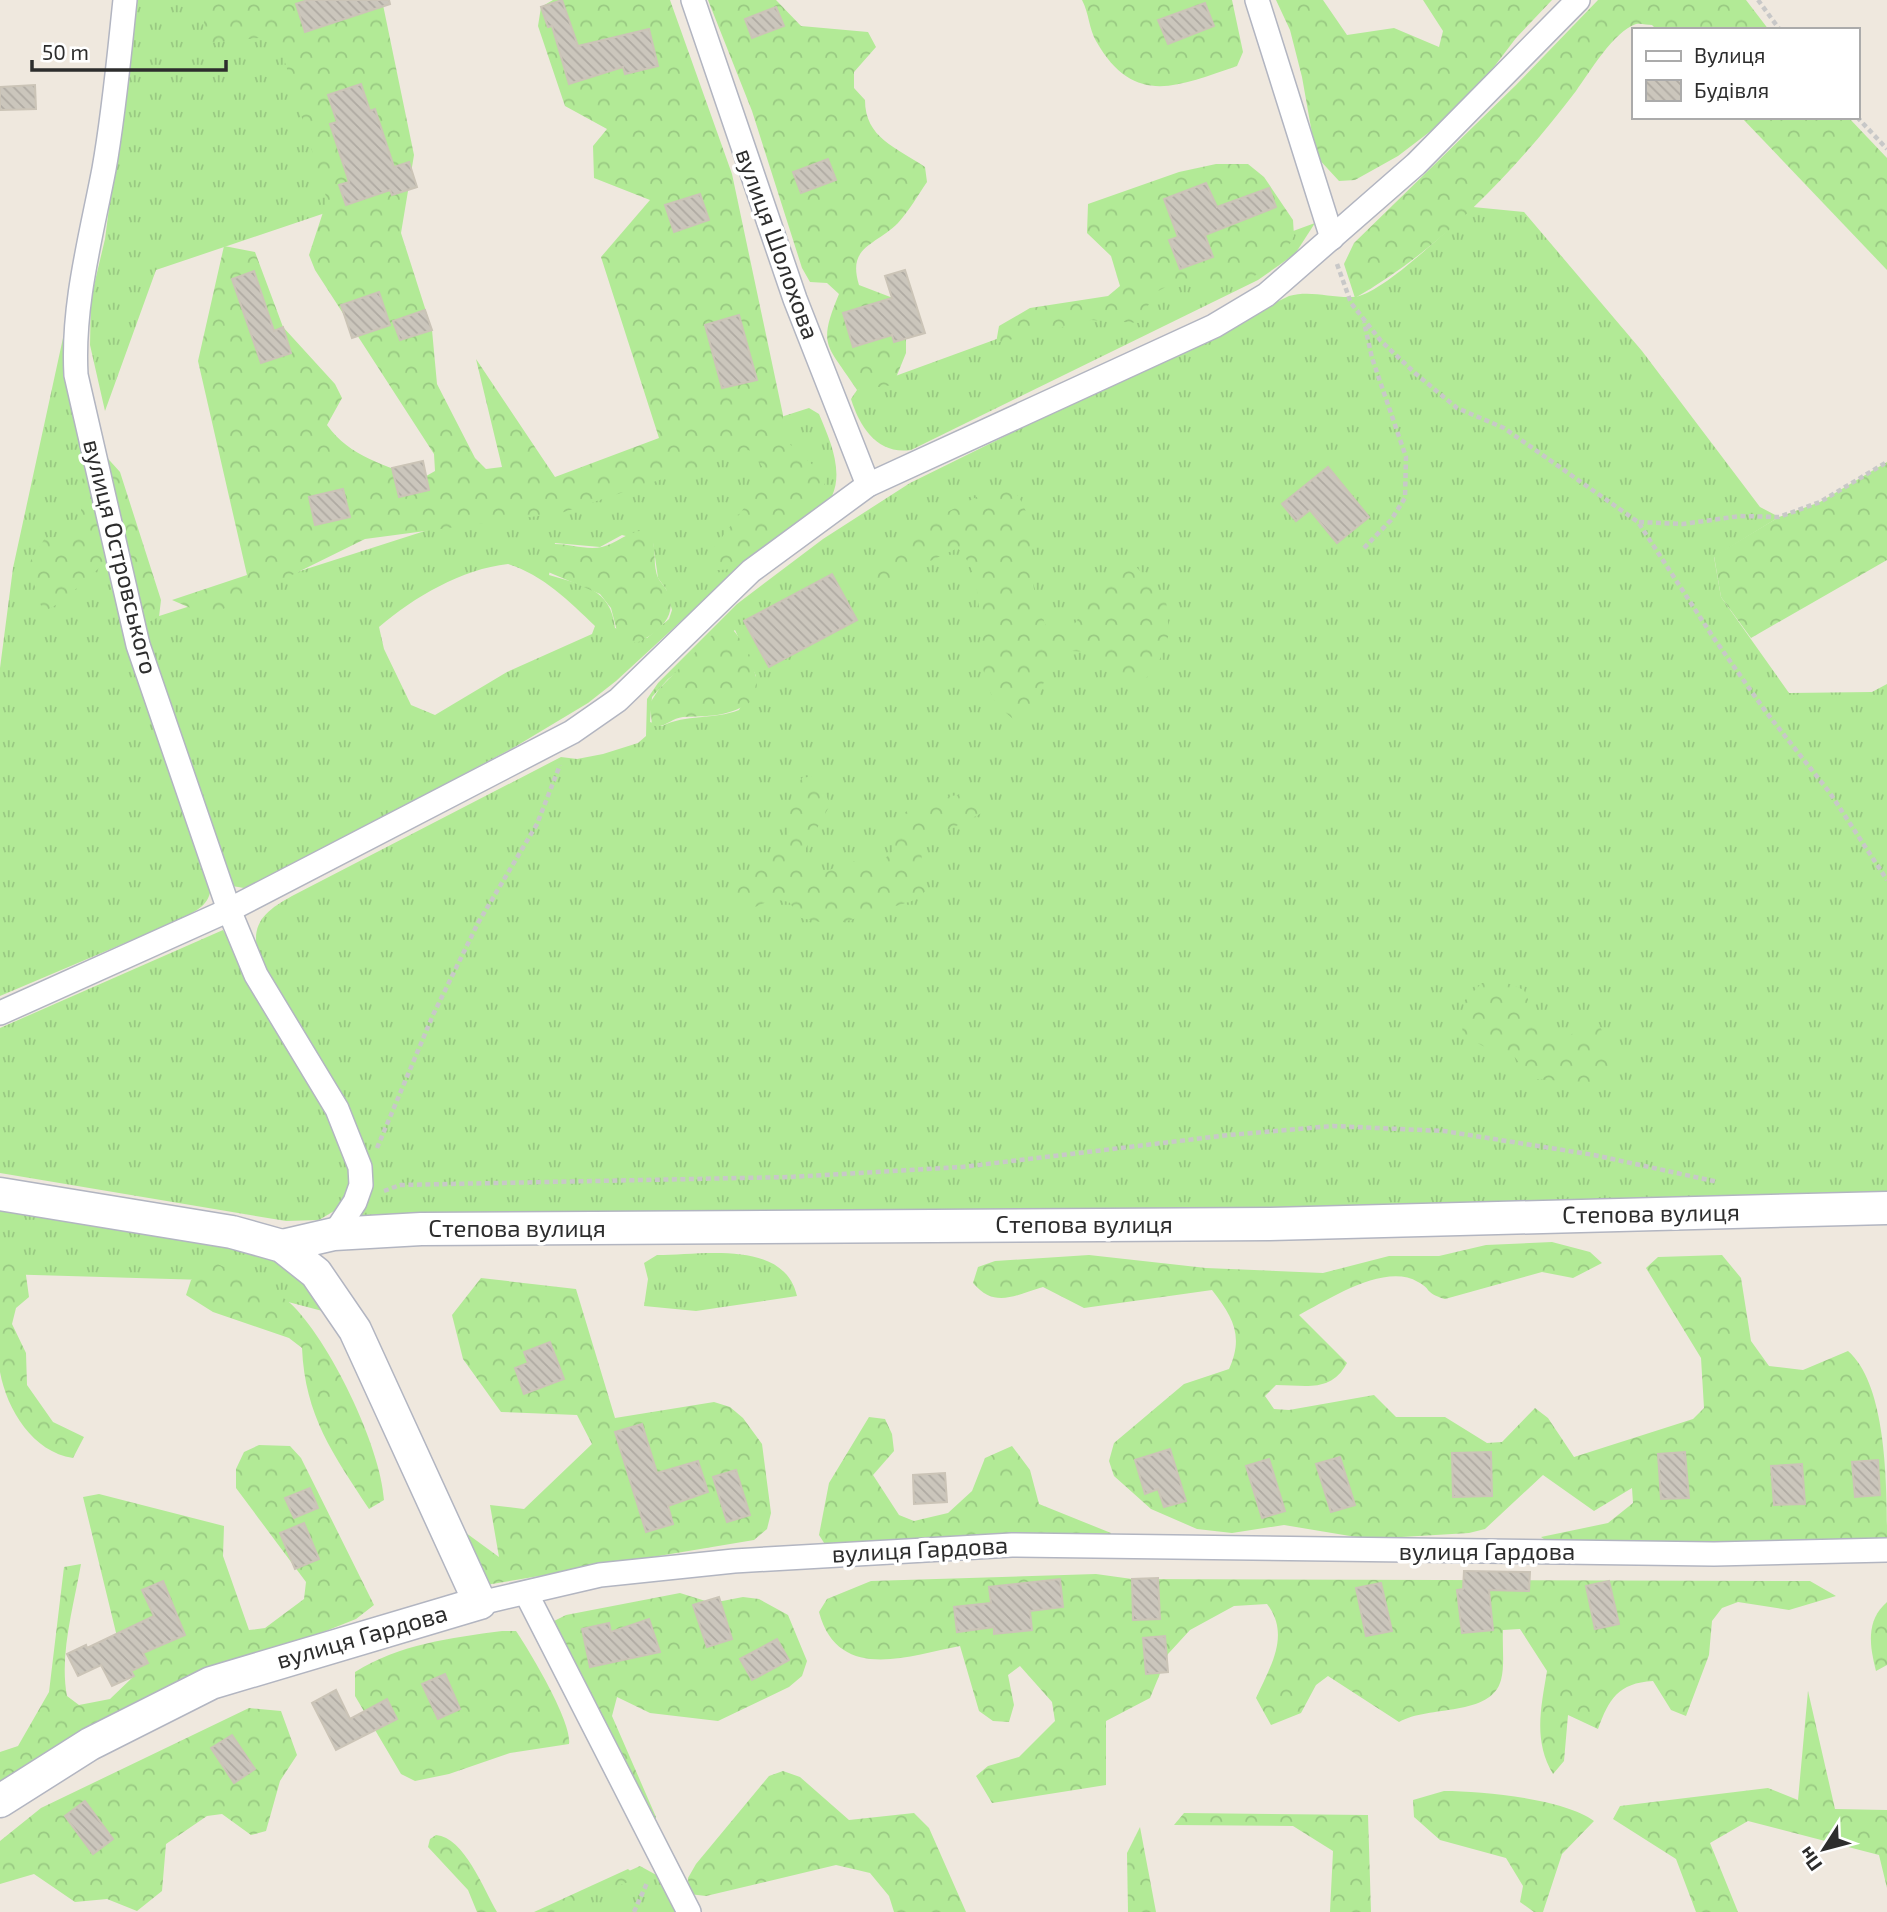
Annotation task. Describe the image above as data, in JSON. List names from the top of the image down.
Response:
{
  "streets": {
    "street": [
      "вулиця Шолохова",
      "вулиця Островського",
      "Степова вулиця",
      "вулиця Гардова"
    ]
  },
  "crossings": [
    ["вулиця Островського", "Степова вулиця"]
  ],
  "legend": ["Вулиця", "Будівля"],
  "scale_bar": "50 m",
  "north": "bottom left"
}
